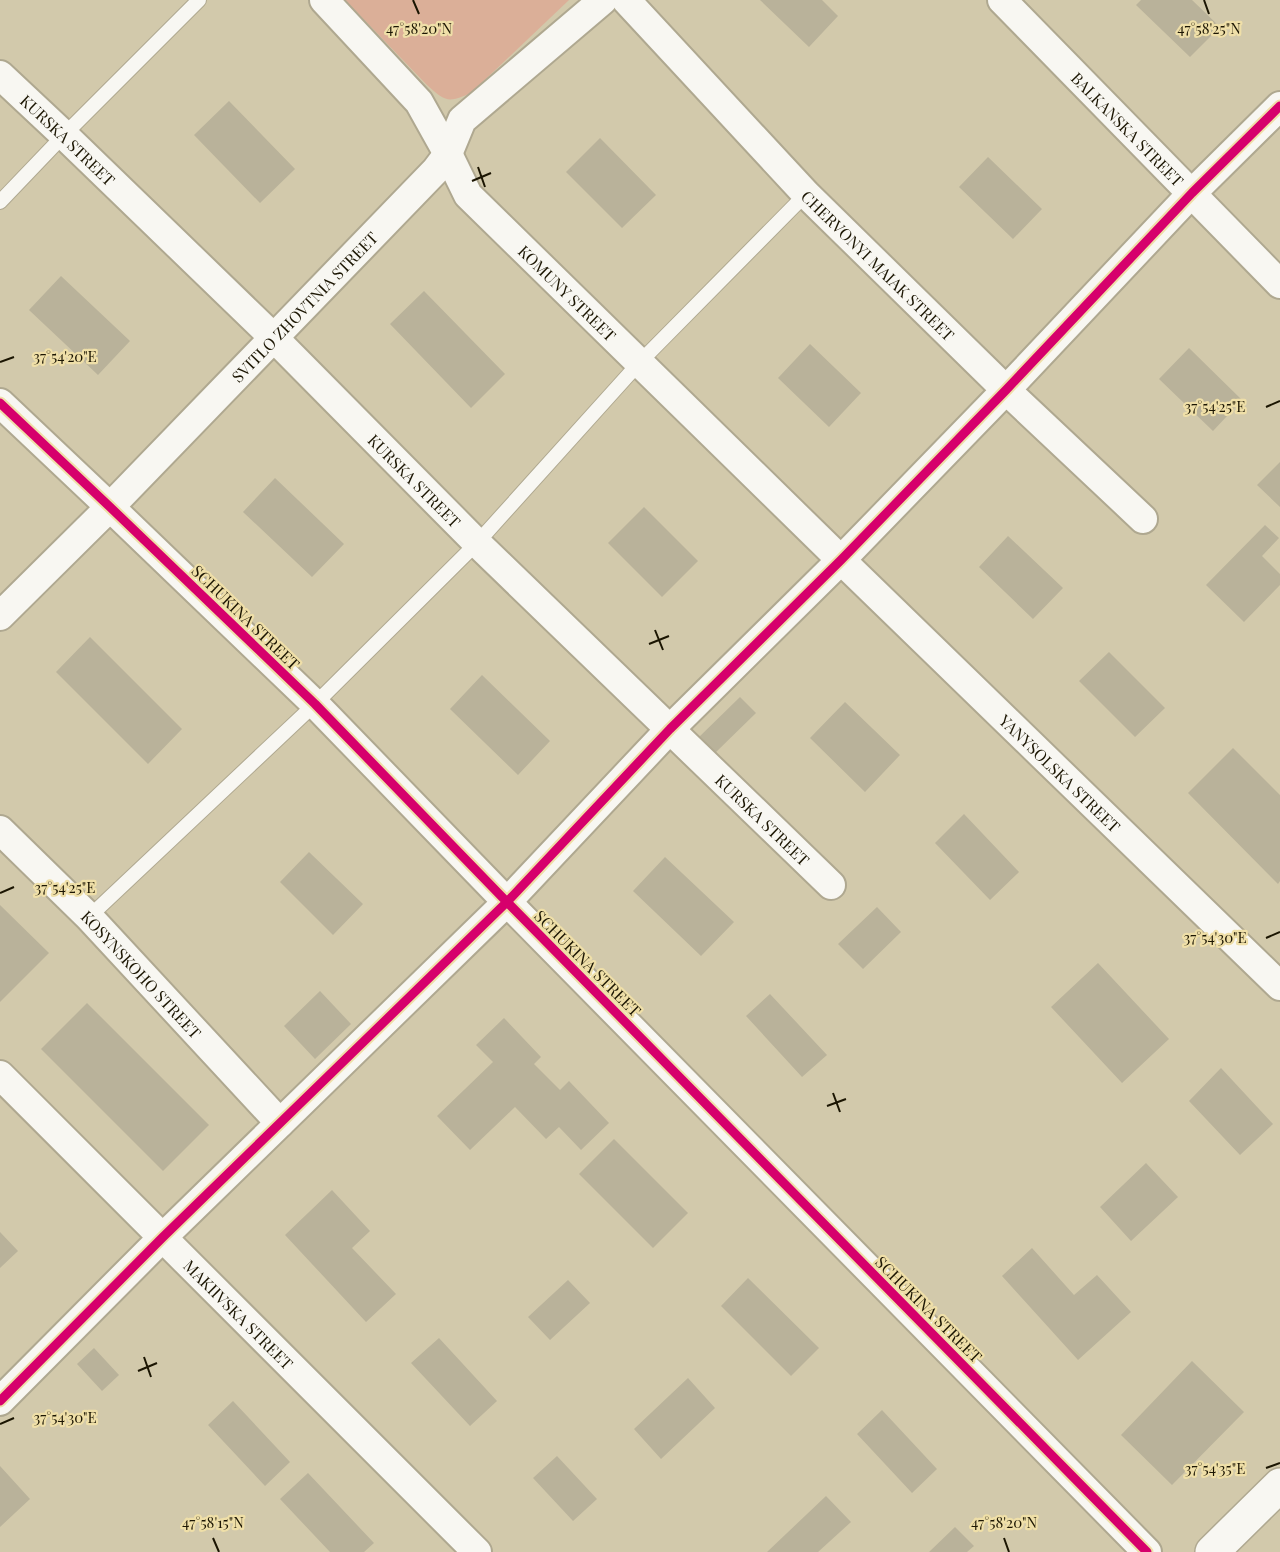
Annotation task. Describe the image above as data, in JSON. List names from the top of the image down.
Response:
{
  "streets": {
    "street": [
      "BALKANSKA STREET",
      "KURSKA STREET",
      "CHERVONYI MAIAK STREET",
      "KOMUNY STREET",
      "SVITLO ZHOVTNIA STREET",
      "SCHUKINA STREET",
      "YANYSOLSKA STREET",
      "KOSYNSKOHO STREET",
      "MAKIIVSKA STREET"
    ]
  },
  "crossings": [
    ["KURSKA STREET", "SVITLO ZHOVTNIA STREET"],
    ["KOMUNY STREET", "SVITLO ZHOVTNIA STREET"],
    ["KOMUNY STREET", "YANYSOLSKA STREET"],
    ["SVITLO ZHOVTNIA STREET", "SCHUKINA STREET"]
  ],
  "coordinates": [
    "47°58'20\"N",
    "47°58'25\"N",
    "37°54'20\"E",
    "37°54'25\"E",
    "37°54'30\"E",
    "37°54'35\"E",
    "47°58'15\"N"
  ]
}
